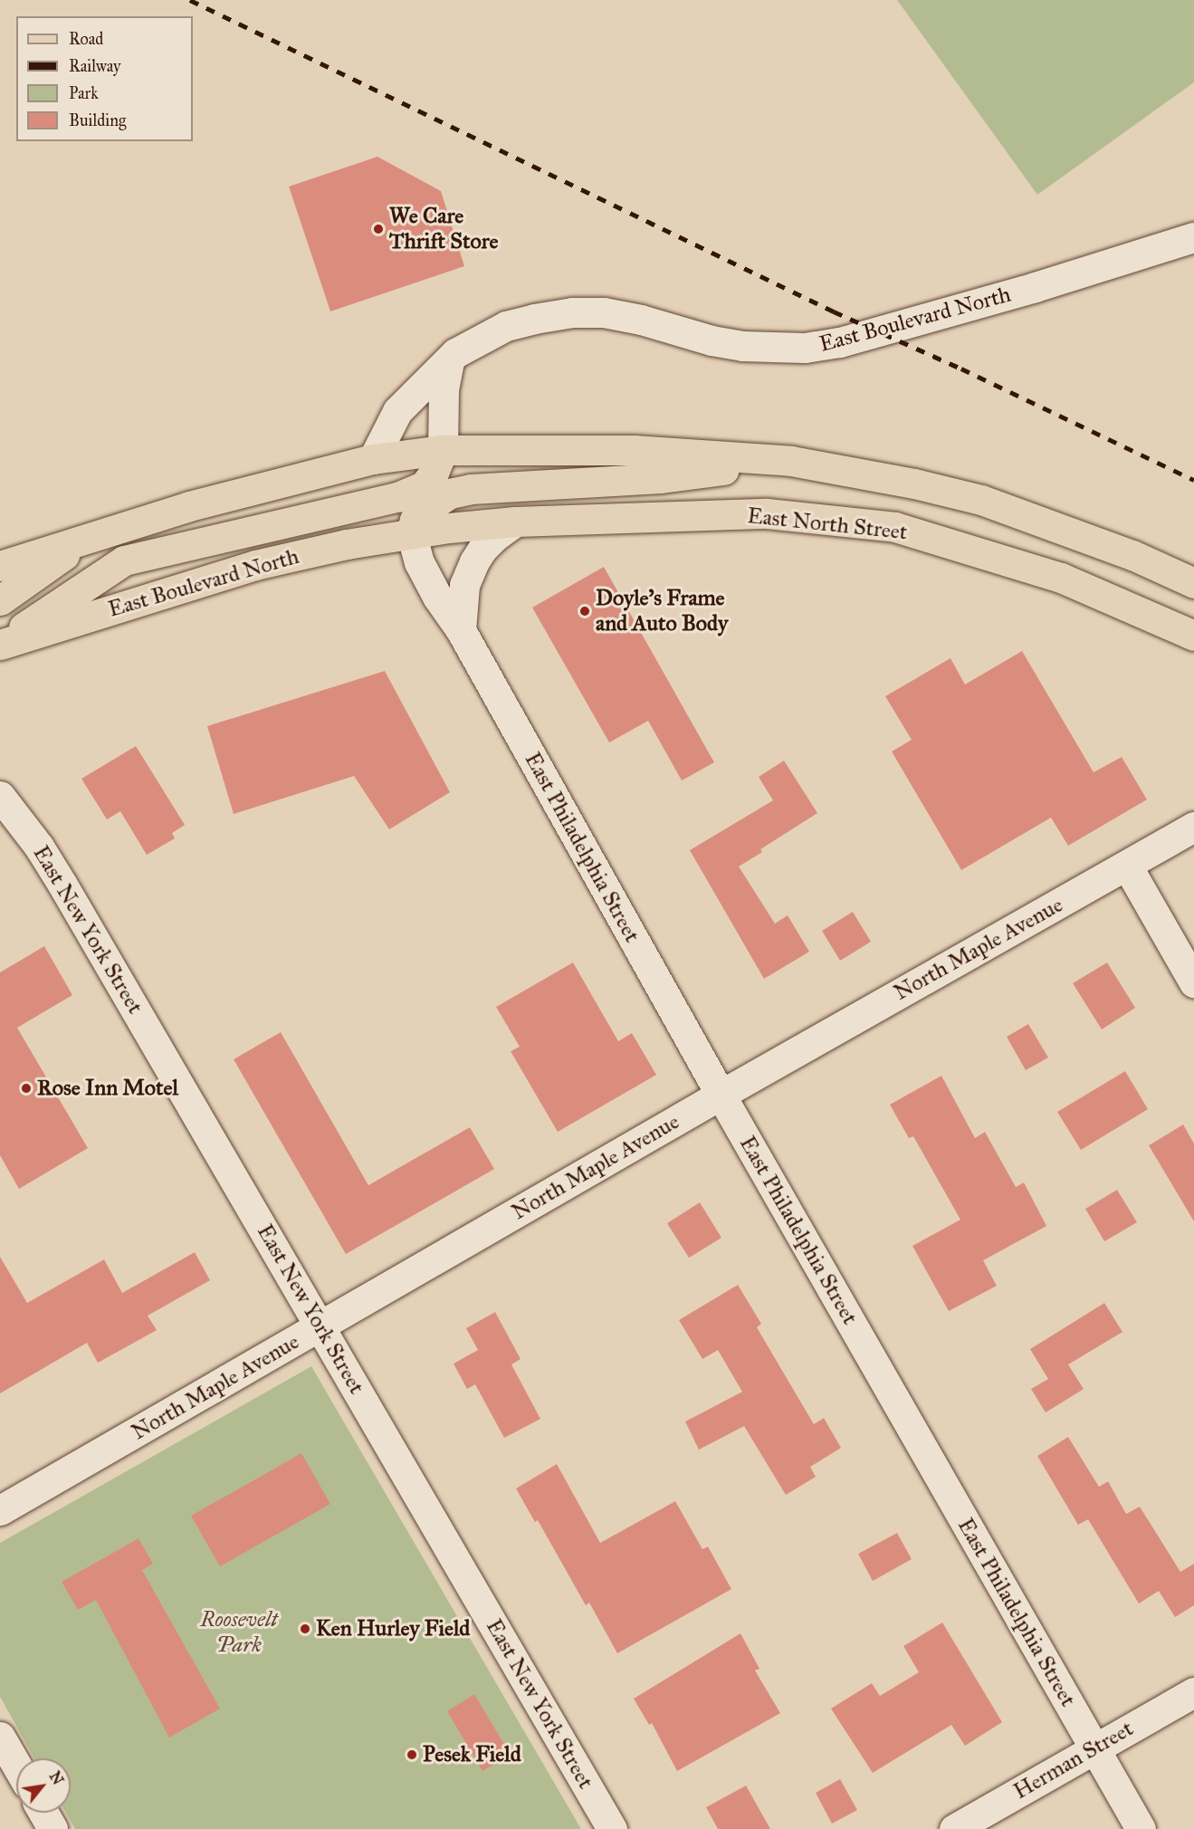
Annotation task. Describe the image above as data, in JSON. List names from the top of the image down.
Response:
{
  "streets": {
    "main road": ["East Boulevard North", "East North Street"],
    "street": [
      "East Philadelphia Street",
      "East New York Street",
      "North Maple Avenue",
      "Herman Street"
    ]
  },
  "crossings": [
    ["East Boulevard North", "East North Street"],
    ["East Boulevard North", "East Philadelphia Street"],
    ["East North Street", "East Philadelphia Street"],
    ["East Philadelphia Street", "North Maple Avenue"],
    ["East Philadelphia Street", "Herman Street"],
    ["East New York Street", "North Maple Avenue"]
  ],
  "parks": ["Roosevelt Park"],
  "places": [
    "We Care Thrift Store",
    "Doyle's Frame and Auto Body",
    "Rose Inn Motel",
    "Ken Hurley Field",
    "Pesek Field"
  ],
  "legend": [
    "Road",
    "Railway",
    "Park",
    "Building"
  ],
  "north": "top right"
}
